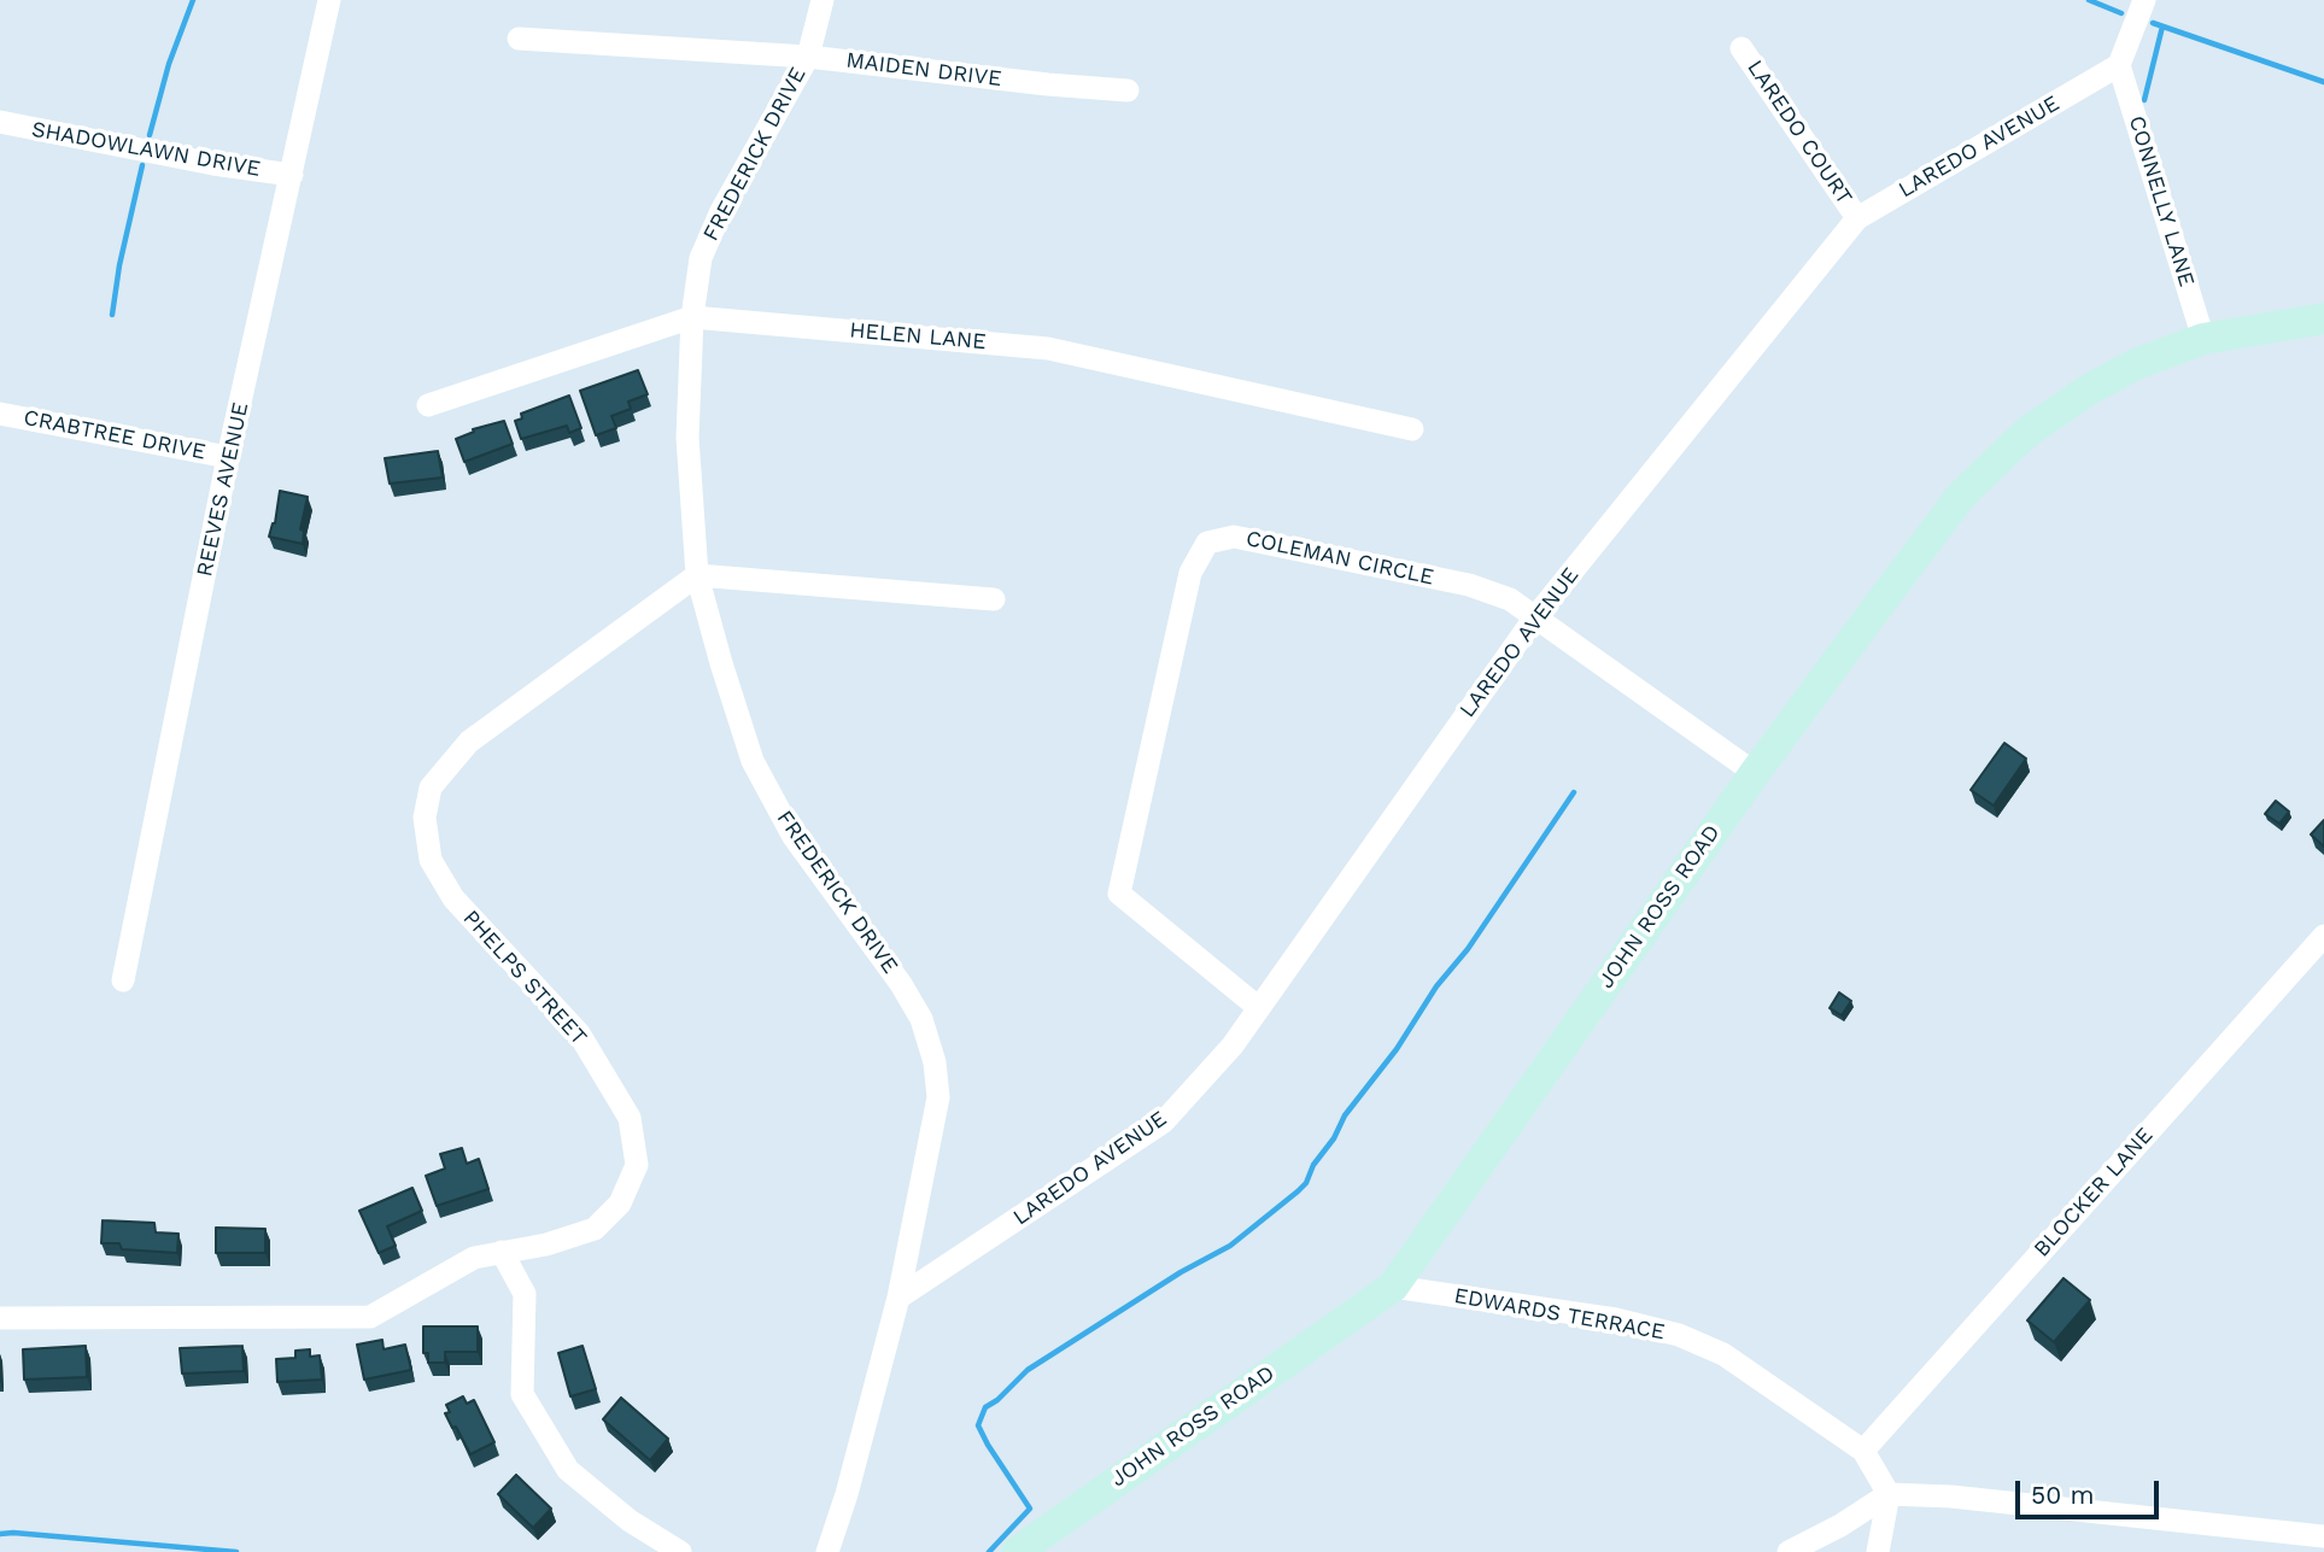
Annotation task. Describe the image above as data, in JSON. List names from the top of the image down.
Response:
{
  "streets": {
    "street": [
      "MAIDEN DRIVE",
      "LAREDO COURT",
      "LAREDO AVENUE",
      "SHADOWLAWN DRIVE",
      "FREDERICK DRIVE",
      "CONNELLY LANE",
      "HELEN LANE",
      "CRABTREE DRIVE",
      "REEVES AVENUE",
      "COLEMAN CIRCLE",
      "JOHN ROSS ROAD",
      "PHELPS STREET",
      "BLOCKER LANE",
      "EDWARDS TERRACE"
    ]
  },
  "crossings": [
    ["MAIDEN DRIVE", "FREDERICK DRIVE"],
    ["LAREDO COURT", "LAREDO AVENUE"],
    ["LAREDO AVENUE", "FREDERICK DRIVE"],
    ["LAREDO AVENUE", "CONNELLY LANE"],
    ["LAREDO AVENUE", "COLEMAN CIRCLE"],
    ["SHADOWLAWN DRIVE", "REEVES AVENUE"],
    ["FREDERICK DRIVE", "HELEN LANE"],
    ["FREDERICK DRIVE", "PHELPS STREET"],
    ["CONNELLY LANE", "JOHN ROSS ROAD"],
    ["CRABTREE DRIVE", "REEVES AVENUE"],
    ["COLEMAN CIRCLE", "JOHN ROSS ROAD"],
    ["JOHN ROSS ROAD", "EDWARDS TERRACE"],
    ["BLOCKER LANE", "EDWARDS TERRACE"]
  ],
  "scale_bar": "50 m"
}
